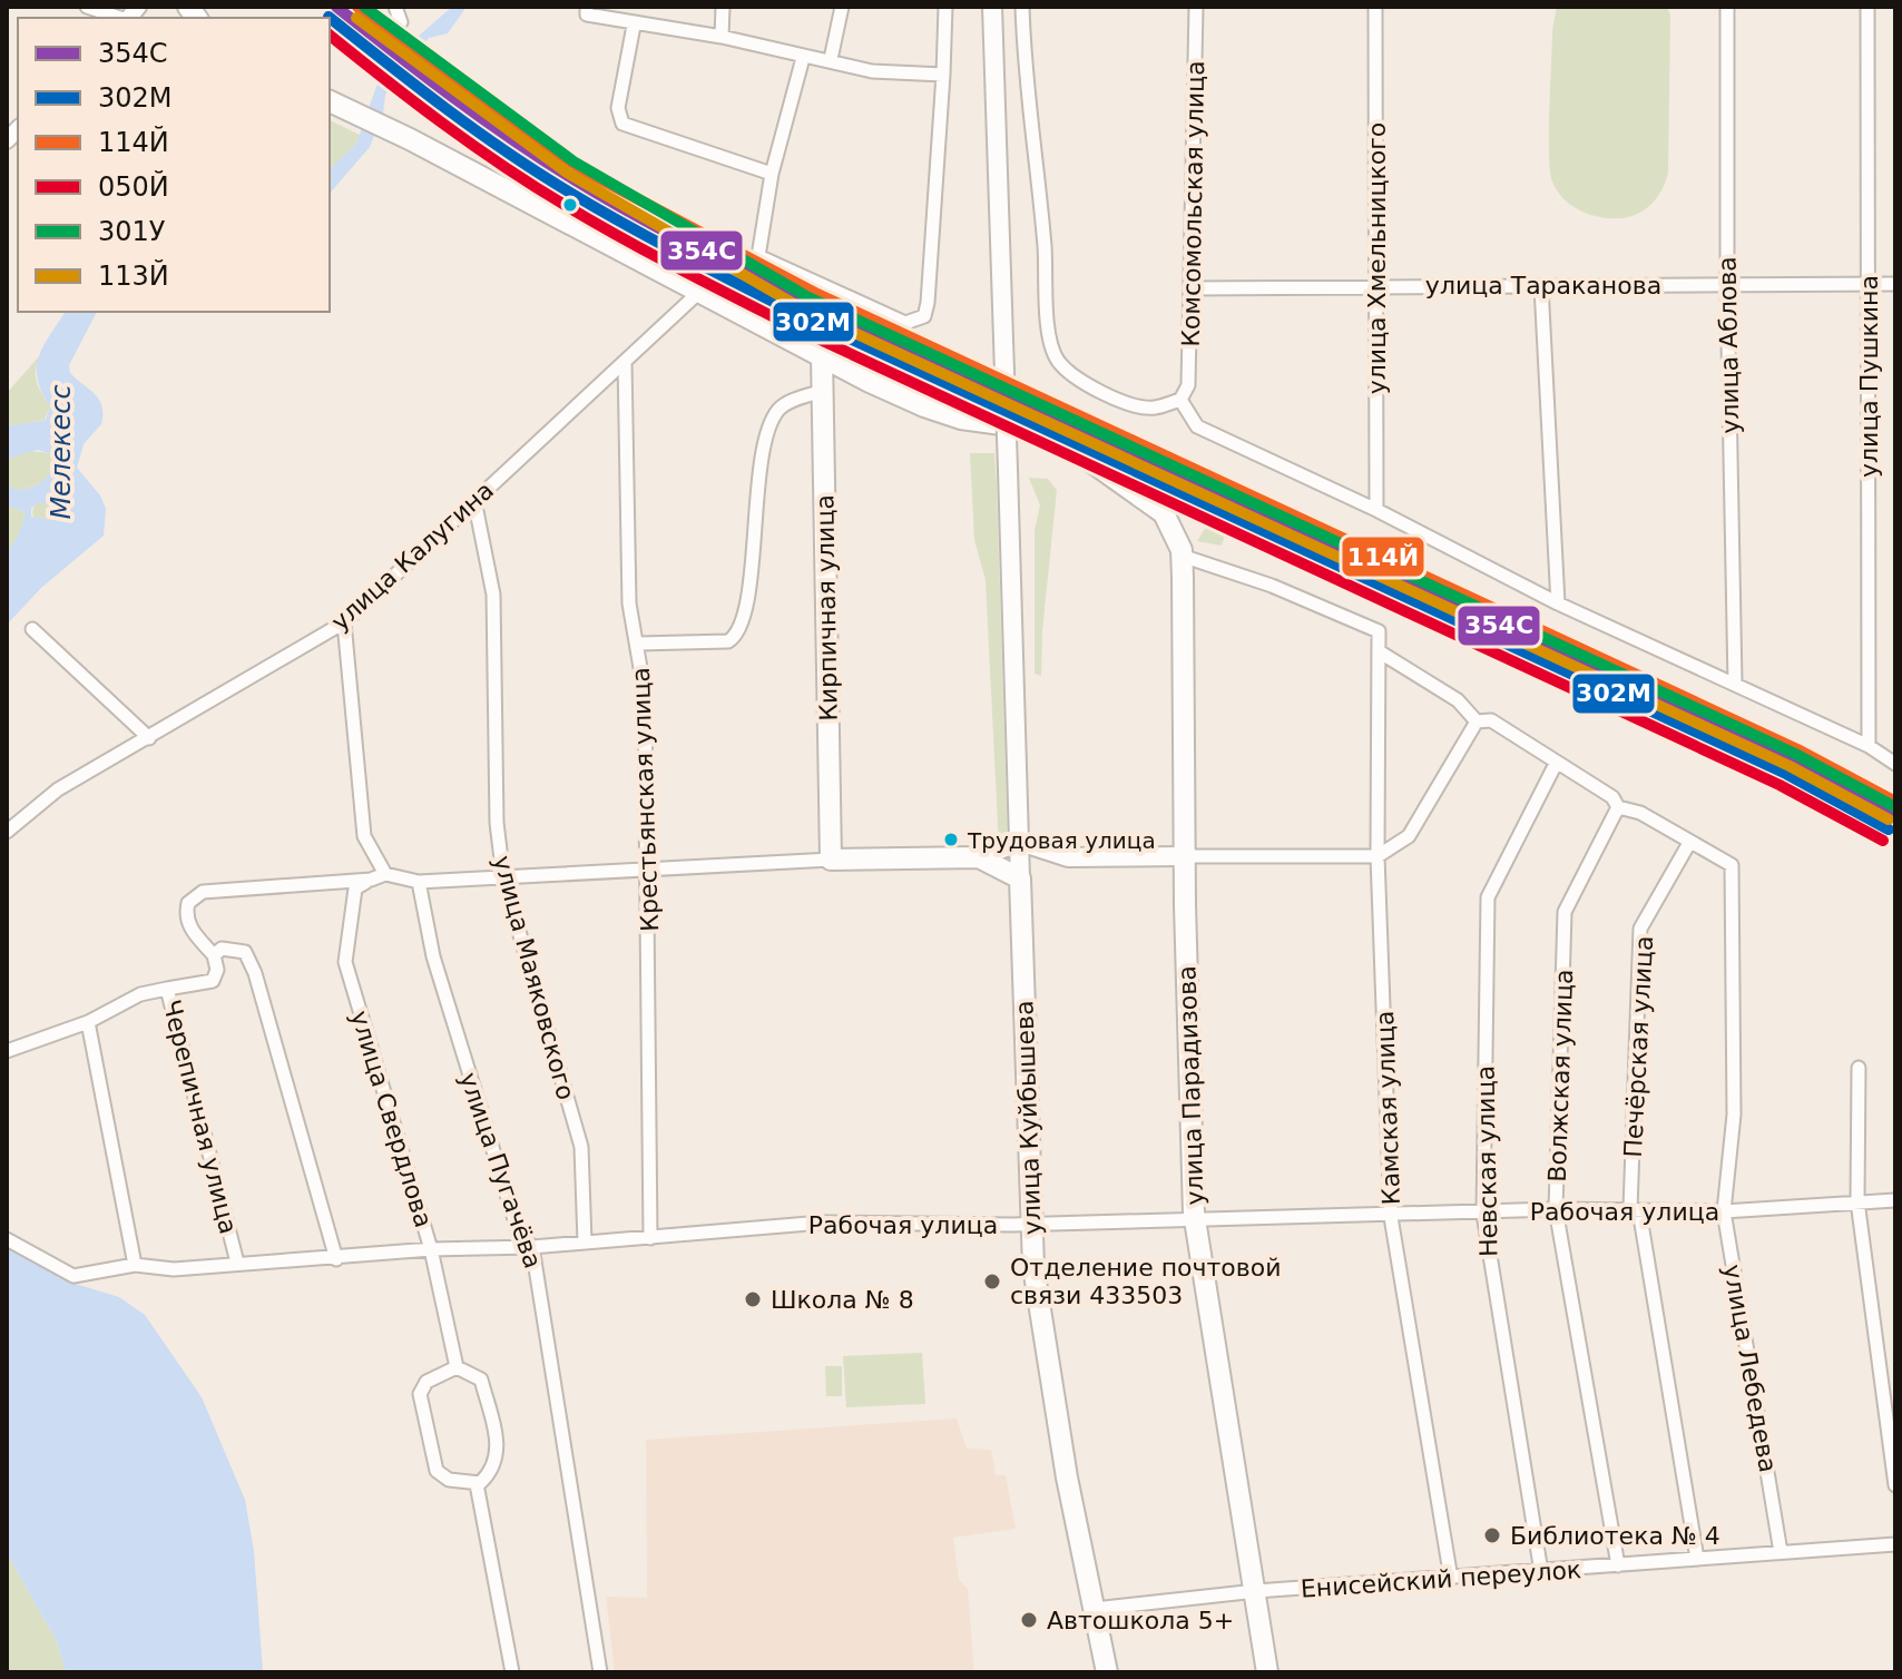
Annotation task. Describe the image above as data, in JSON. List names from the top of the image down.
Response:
{
  "streets": {
    "highway": ["Кирпичная улица", "улица Парадизова", "улица Куйбышева"],
    "street": [
      "Комсомольская улица",
      "улица Хмельницкого",
      "улица Тараканова",
      "улица Аблова",
      "улица Пушкина",
      "улица Калугина",
      "Крестьянская улица",
      "улица Маяковского",
      "Печёрская улица",
      "Волжская улица",
      "Камская улица",
      "Черепичная улица",
      "улица Свердлова",
      "Невская улица",
      "улица Пугачёва",
      "Рабочая улица",
      "улица Лебедева",
      "Енисейский переулок"
    ]
  },
  "crossings": [
    ["Комсомольская улица", "улица Тараканова"],
    ["улица Хмельницкого", "улица Тараканова"],
    ["улица Тараканова", "улица Аблова"],
    ["улица Тараканова", "улица Пушкина"],
    ["улица Калугина", "Крестьянская улица"],
    ["улица Калугина", "улица Маяковского"],
    ["Кирпичная улица", "улица Парадизова"],
    ["Крестьянская улица", "Рабочая улица"],
    ["улица Маяковского", "Рабочая улица"],
    ["Печёрская улица", "Рабочая улица"],
    ["Печёрская улица", "улица Лебедева"],
    ["Печёрская улица", "Енисейский переулок"],
    ["Волжская улица", "Рабочая улица"],
    ["Волжская улица", "Енисейский переулок"],
    ["улица Парадизова", "Камская улица"],
    ["улица Парадизова", "Рабочая улица"],
    ["улица Парадизова", "Енисейский переулок"],
    ["Камская улица", "Рабочая улица"],
    ["Камская улица", "Енисейский переулок"],
    ["Черепичная улица", "Рабочая улица"],
    ["улица Куйбышева", "Рабочая улица"],
    ["улица Куйбышева", "Енисейский переулок"],
    ["улица Свердлова", "Рабочая улица"],
    ["Невская улица", "Рабочая улица"],
    ["Невская улица", "Енисейский переулок"],
    ["улица Пугачёва", "Рабочая улица"],
    ["Рабочая улица", "улица Лебедева"],
    ["улица Лебедева", "Енисейский переулок"]
  ],
  "water": ["Мелекесс"],
  "places": [
    "Трудовая улица",
    "Отделение почтовой связи 433503",
    "Школа № 8",
    "Библиотека № 4",
    "Автошкола 5+"
  ],
  "lines": [
    "transit line 354С",
    "transit line 114Й",
    "transit line 301У",
    "transit line 302М",
    "transit line 113Й",
    "transit line 050Й"
  ],
  "legend": [
    "354С",
    "302М",
    "114Й",
    "050Й",
    "301У",
    "113Й"
  ]
}
